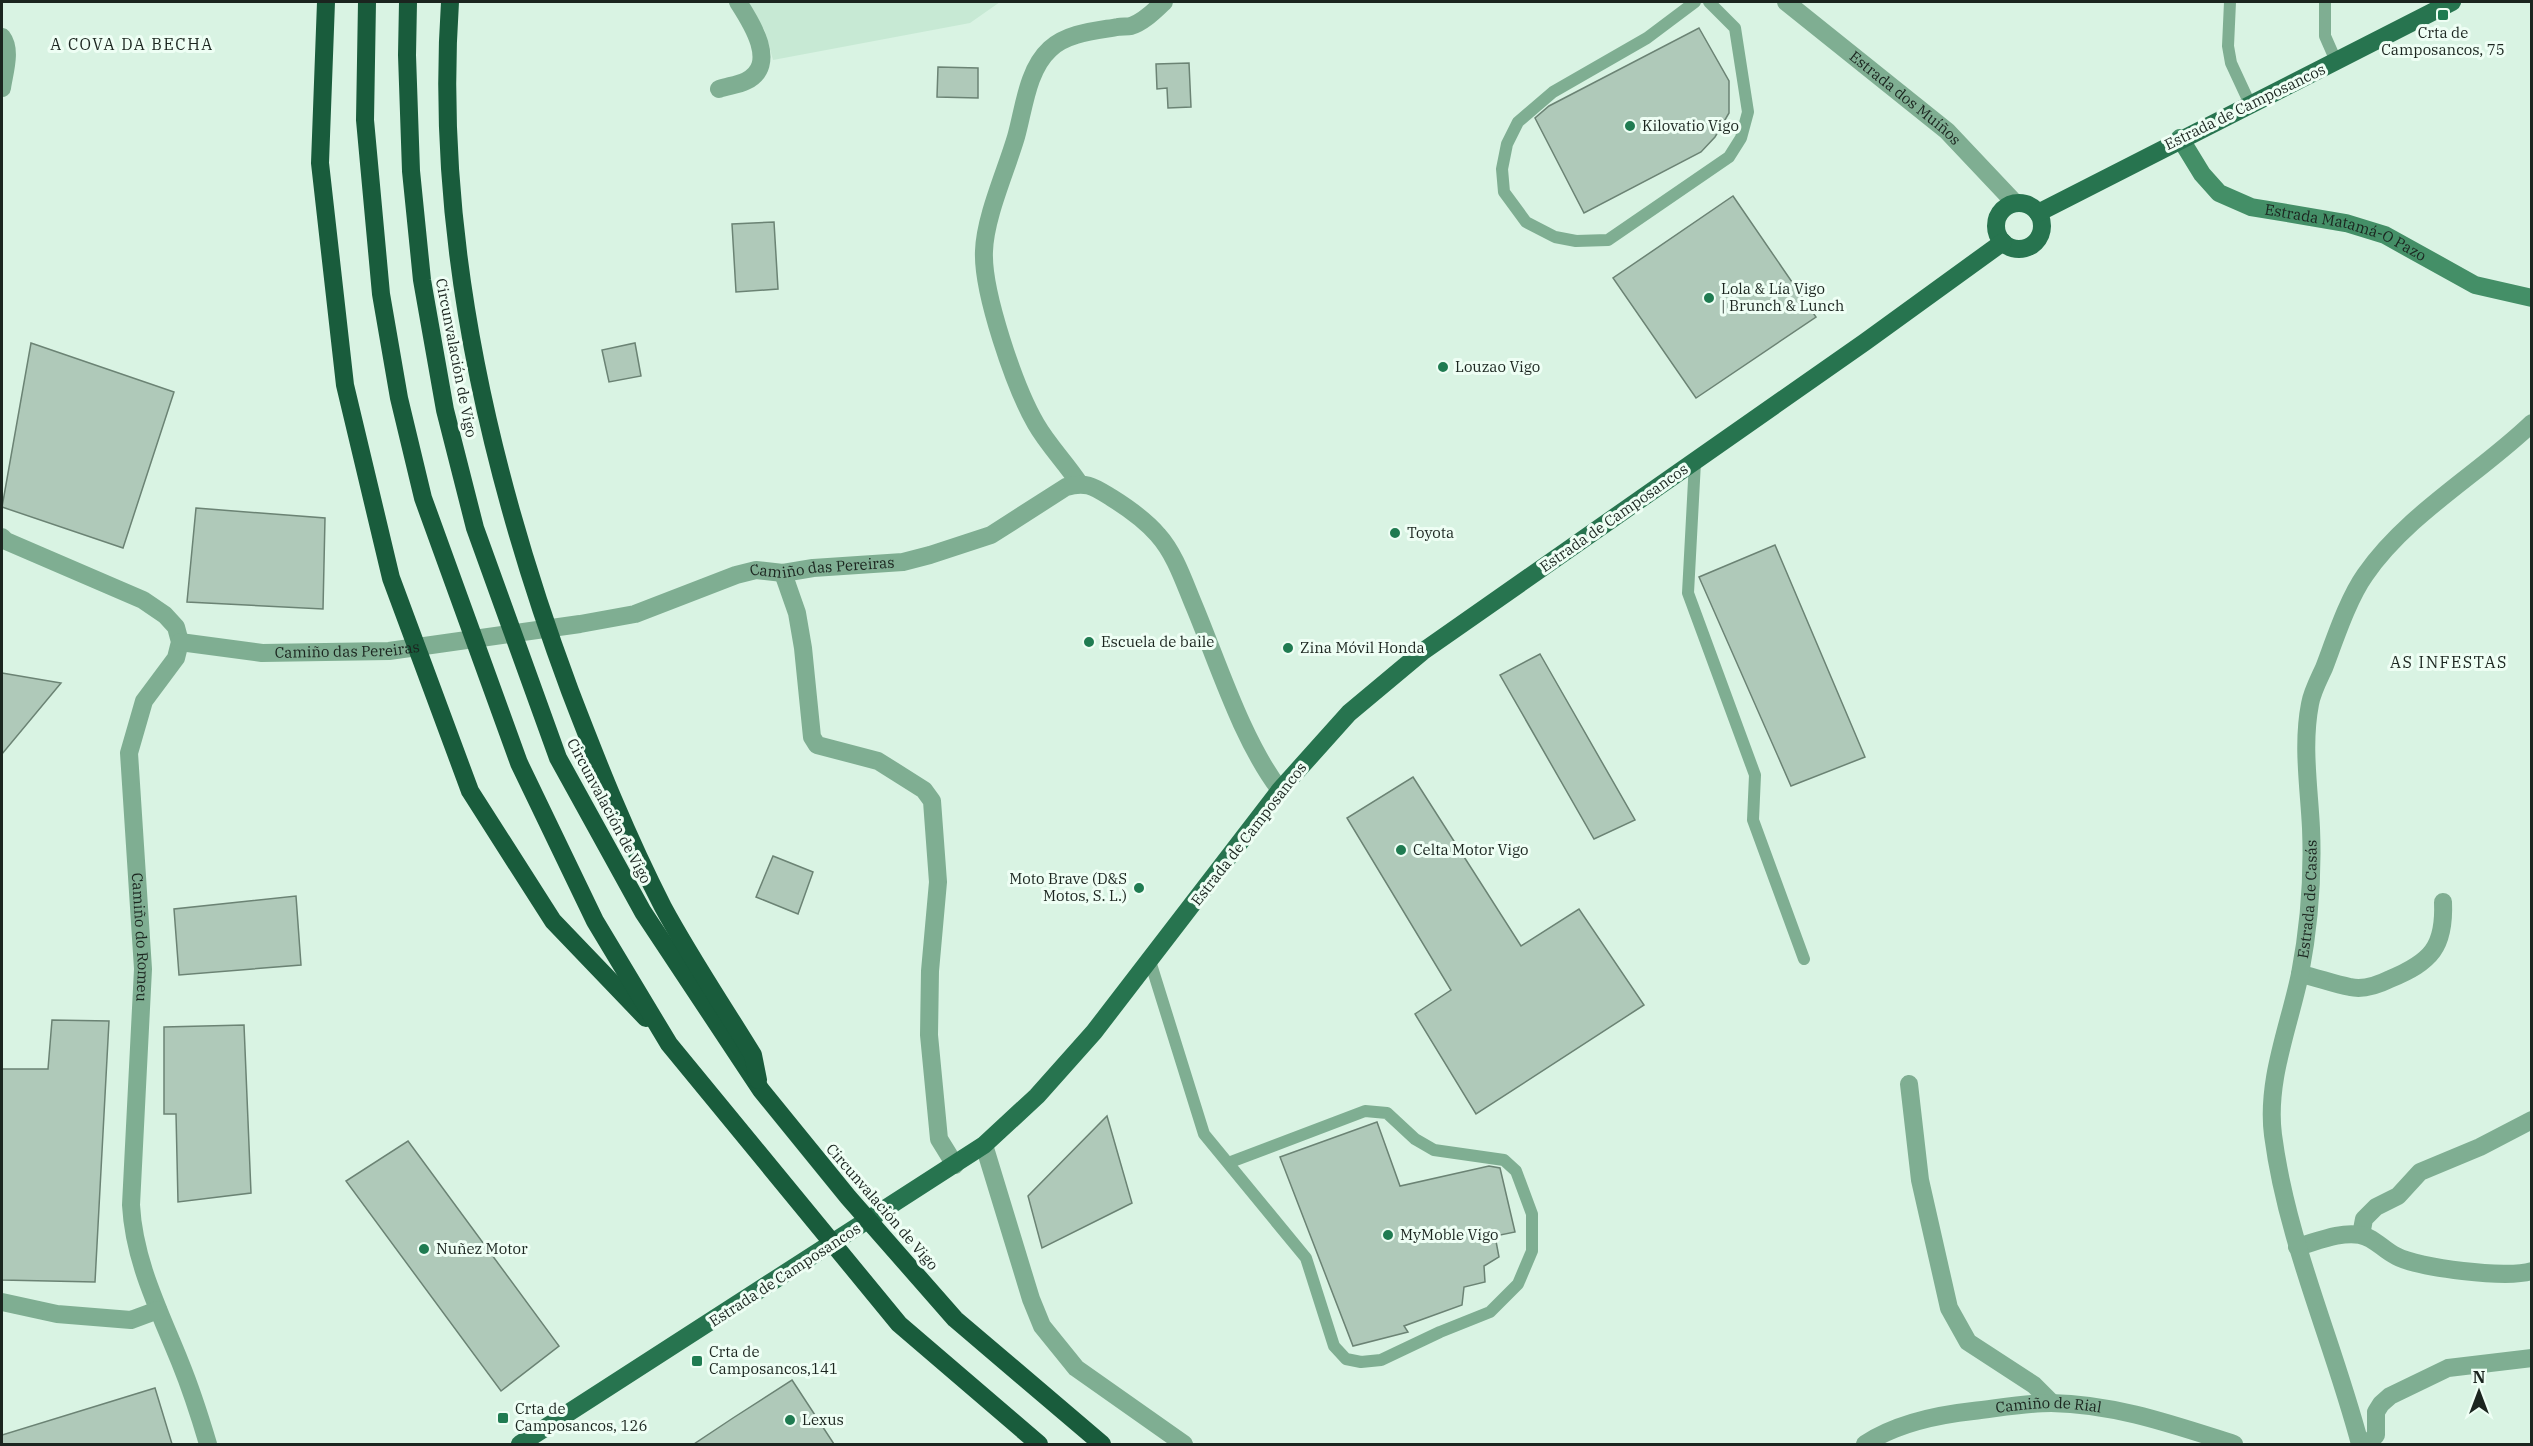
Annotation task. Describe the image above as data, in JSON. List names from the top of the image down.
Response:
{
  "streets": {
    "highway": ["Circunvalación de Vigo"],
    "main road": ["Estrada de Camposancos"],
    "street": [
      "Estrada dos Muíños",
      "Estrada Matamá-O Pazo",
      "Camiño das Pereiras",
      "Estrada de Casás",
      "Camiño do Romeu",
      "Camiño de Rial"
    ]
  },
  "crossings": [
    ["Estrada dos Muíños", "Estrada de Camposancos"],
    ["Estrada de Camposancos", "Estrada Matamá-O Pazo"],
    ["Camiño das Pereiras", "Camiño do Romeu"]
  ],
  "districts": ["A COVA DA BECHA", "AS INFESTAS"],
  "places": {
    "transit": ["Crta de Camposancos, 75", "Crta de Camposancos,141", "Crta de Camposancos, 126"],
    "other": [
      "Kilovatio Vigo",
      "Lola & Lía Vigo | Brunch & Lunch",
      "Louzao Vigo",
      "Toyota",
      "Escuela de baile",
      "Zina Móvil Honda",
      "Celta Motor Vigo",
      "Moto Brave (D&S Motos, S. L.)",
      "MyMoble Vigo",
      "Nuñez Motor",
      "Lexus"
    ]
  },
  "north": "top"
}
